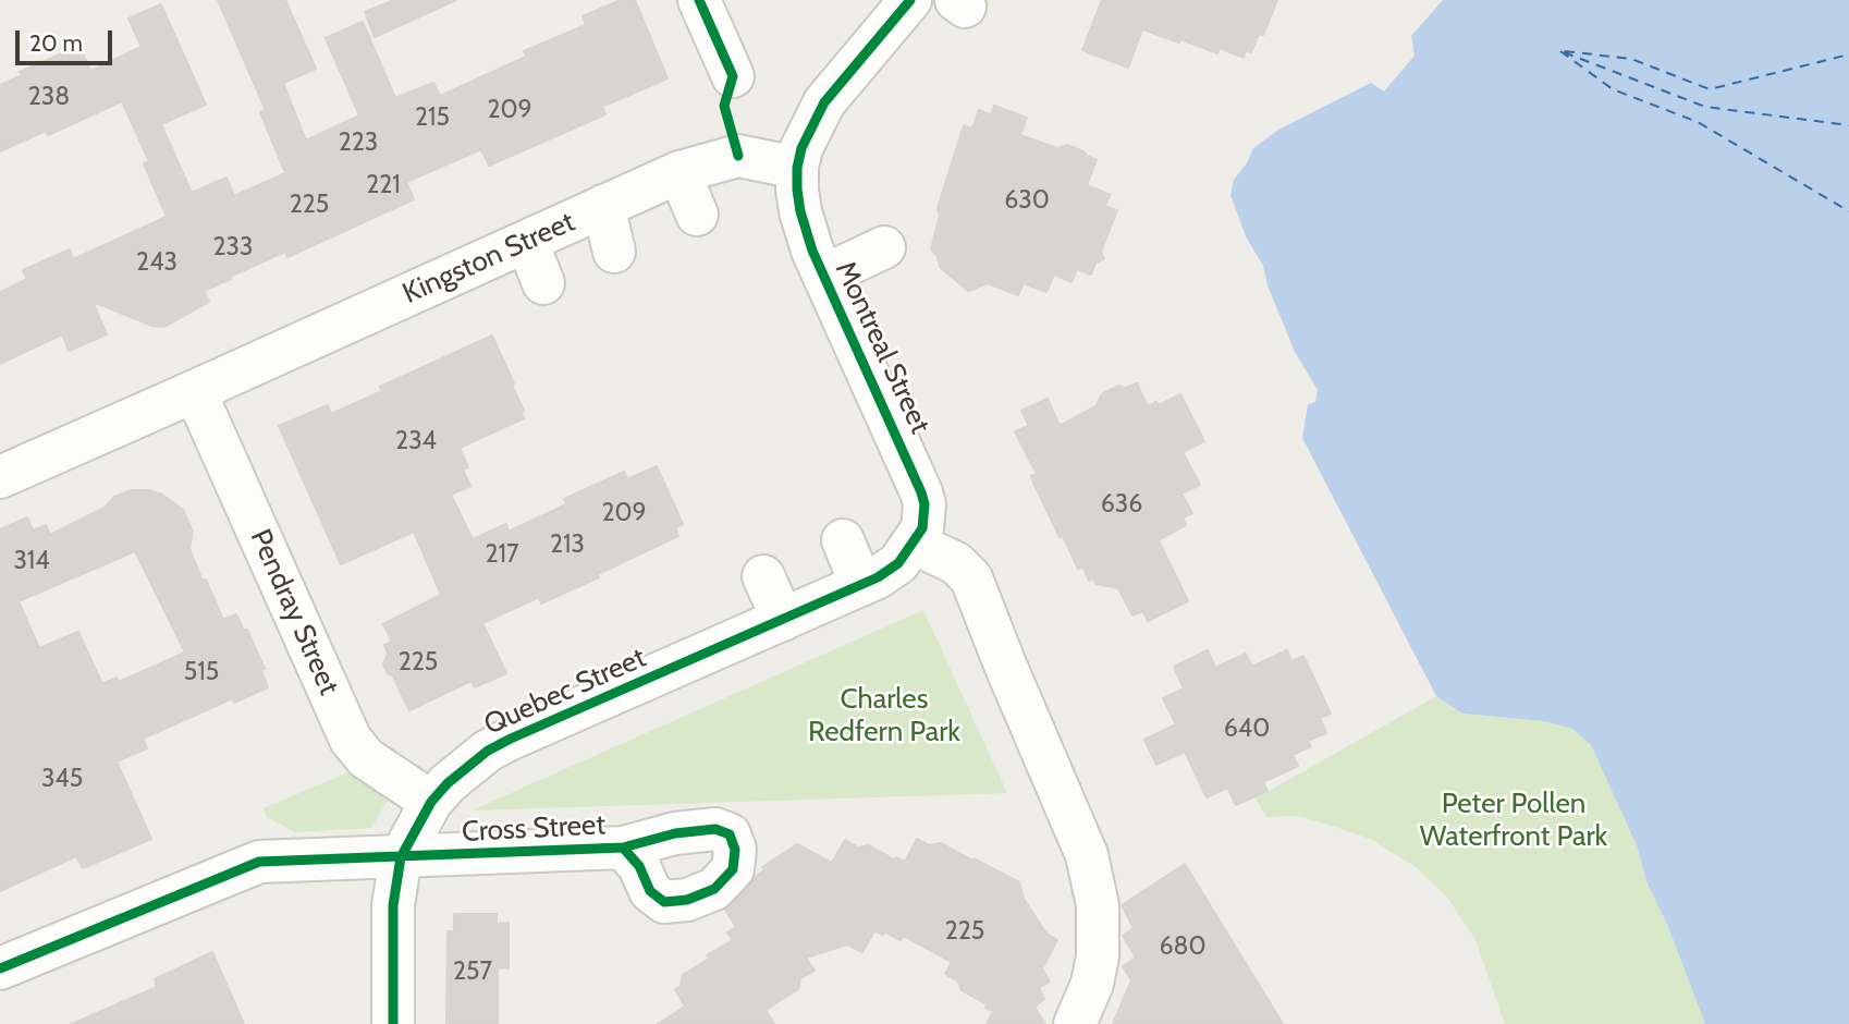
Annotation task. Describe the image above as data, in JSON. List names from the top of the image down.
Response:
{
  "streets": {
    "street": [
      "Kingston Street",
      "Montreal Street",
      "Pendray Street",
      "Quebec Street",
      "Cross Street"
    ]
  },
  "crossings": [
    ["Kingston Street", "Montreal Street"],
    ["Kingston Street", "Pendray Street"],
    ["Montreal Street", "Quebec Street"],
    ["Pendray Street", "Quebec Street"],
    ["Quebec Street", "Cross Street"]
  ],
  "parks": ["Charles Redfern Park", "Peter Pollen Waterfront Park"],
  "house_numbers": [
    "238",
    "209",
    "215",
    "223",
    "221",
    "630",
    "225",
    "233",
    "243",
    "234",
    "636",
    "209",
    "213",
    "217",
    "314",
    "225",
    "515",
    "640",
    "345",
    "225",
    "680",
    "257"
  ],
  "scale_bar": "20 m"
}
